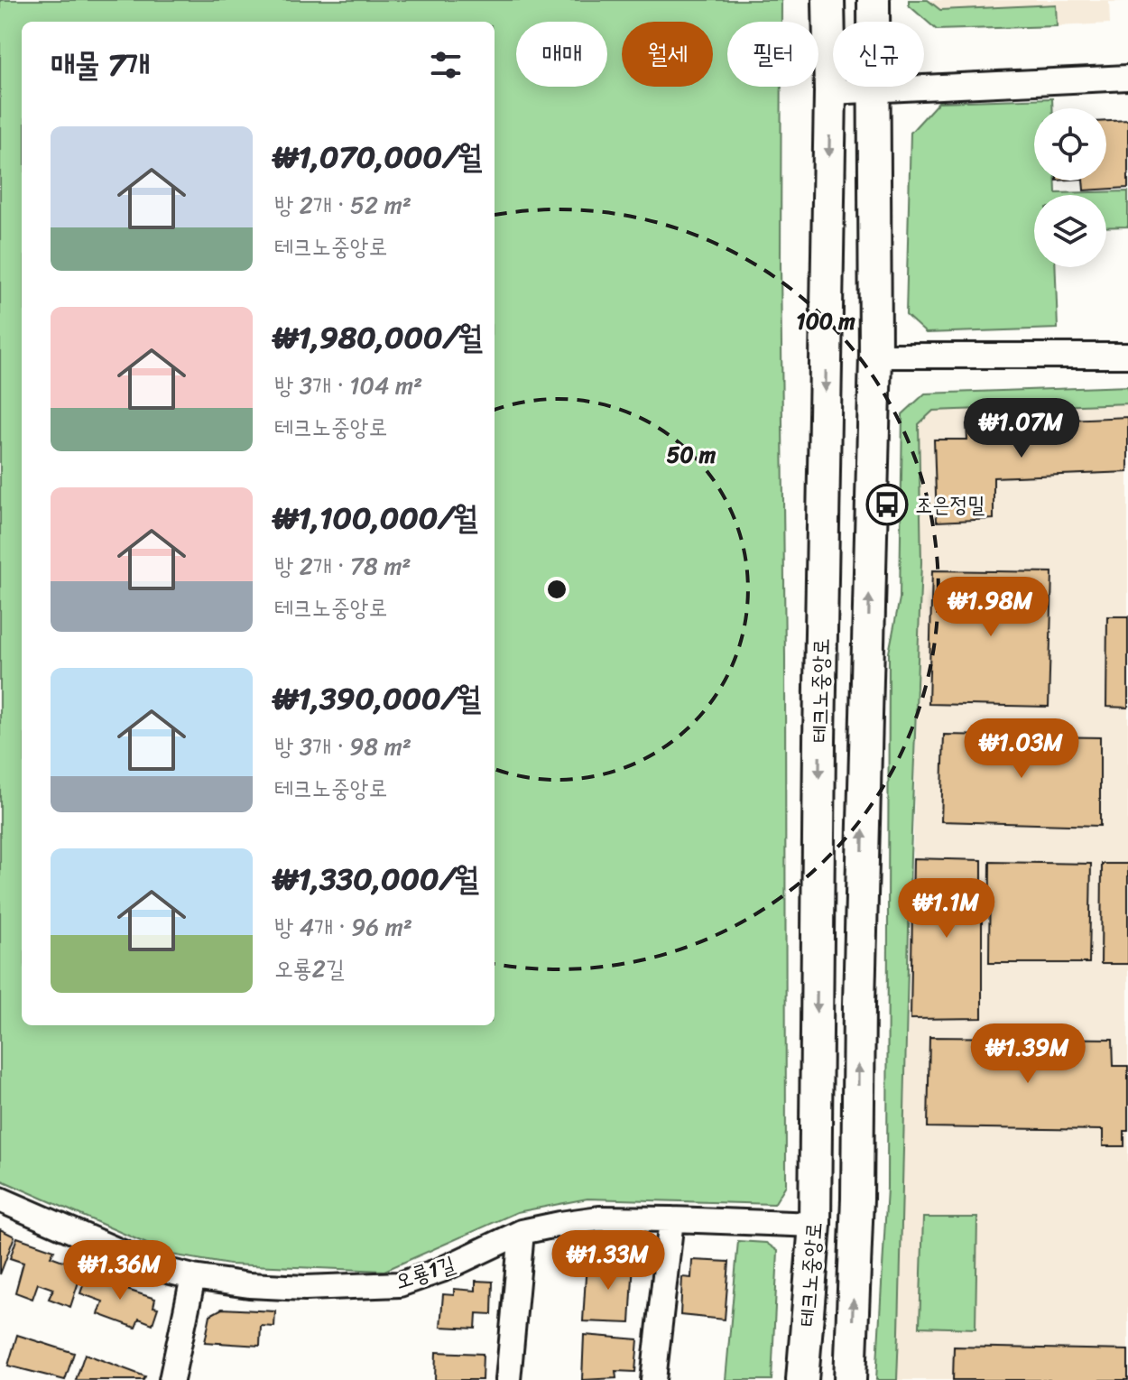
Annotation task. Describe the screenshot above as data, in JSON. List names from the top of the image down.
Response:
{
  "streets": {
    "main road": ["테크노중앙로"],
    "street": ["오룡1길"]
  },
  "crossings": [
    ["테크노중앙로", "오룡1길"]
  ],
  "places": {
    "bus stop": ["조은정밀"]
  },
  "page": {
    "chip": [
      "매매",
      "월세",
      "필터",
      "신규"
    ],
    "heading": "매물 7개",
    "list": [
      {
        "name": "₩1,070,000/월",
        "note": "방 2개 · 52 m² · 테크노중앙로"
      },
      {
        "name": "₩1,980,000/월",
        "note": "방 3개 · 104 m² · 테크노중앙로"
      },
      {
        "name": "₩1,100,000/월",
        "note": "방 2개 · 78 m² · 테크노중앙로"
      },
      {
        "name": "₩1,390,000/월",
        "note": "방 3개 · 98 m² · 테크노중앙로"
      },
      {
        "name": "₩1,330,000/월",
        "note": "방 4개 · 96 m² · 오룡2길"
      }
    ],
    "price": [
      "₩1.07M",
      "₩1.98M",
      "₩1.03M",
      "₩1.1M",
      "₩1.39M",
      "₩1.33M",
      "₩1.36M"
    ]
  },
  "rings": ["100 m", "50 m"]
}
